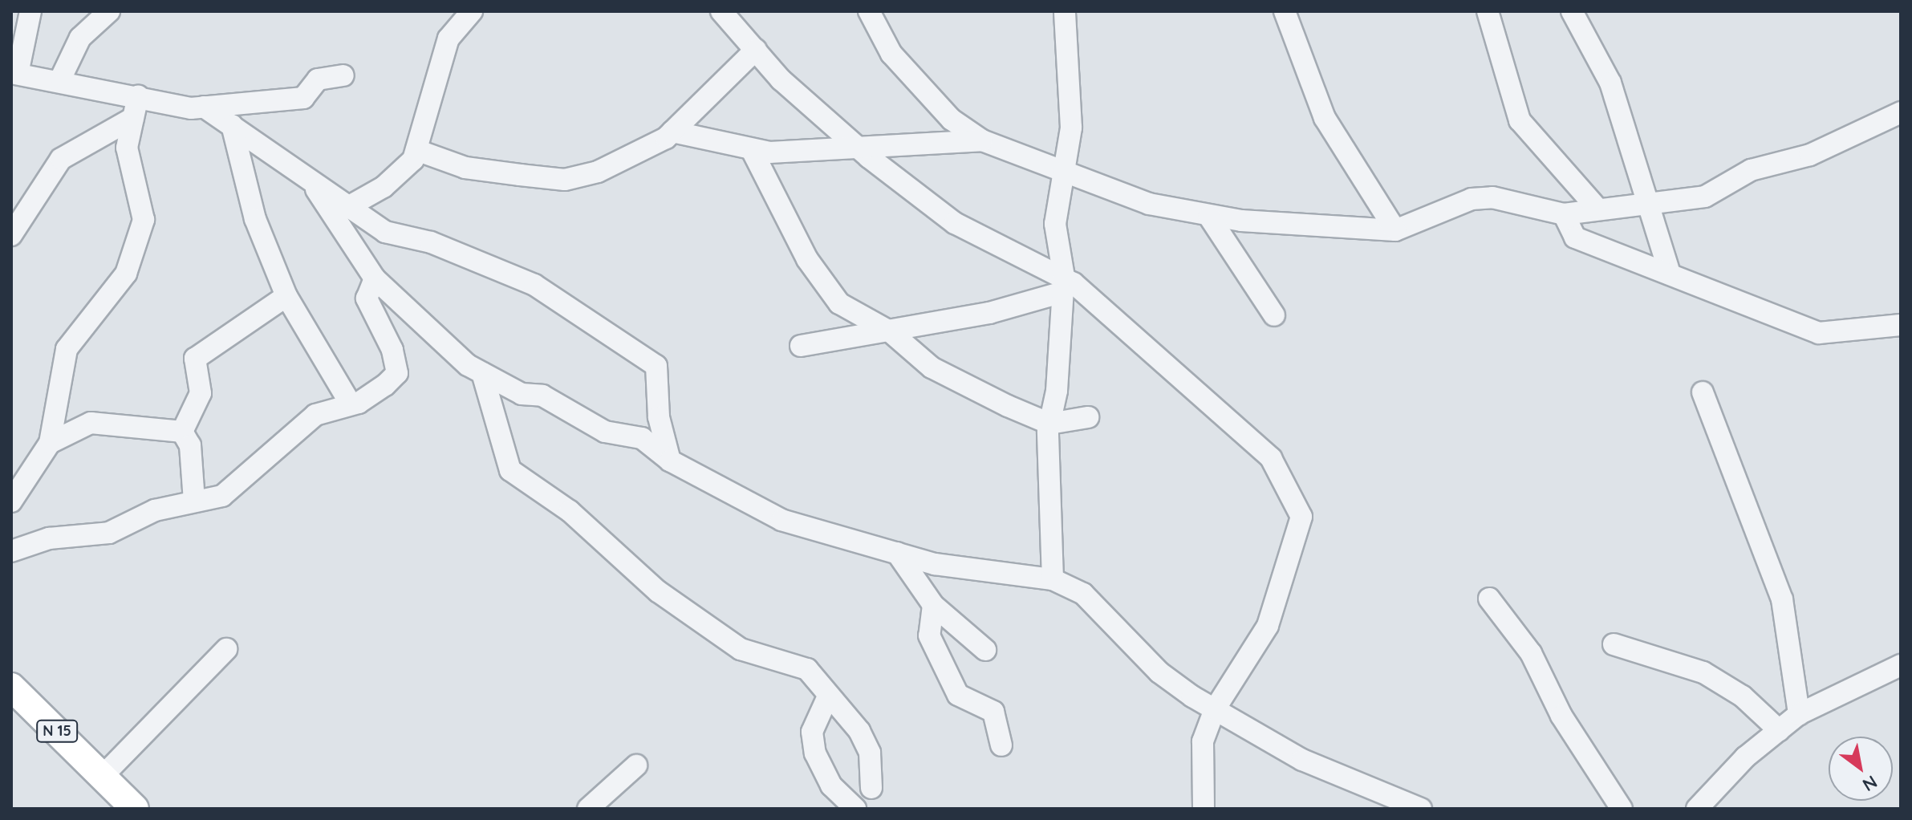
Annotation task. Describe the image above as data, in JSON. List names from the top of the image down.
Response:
{
  "streets": {
    "main road": ["N 15"]
  },
  "north": "bottom right"
}
